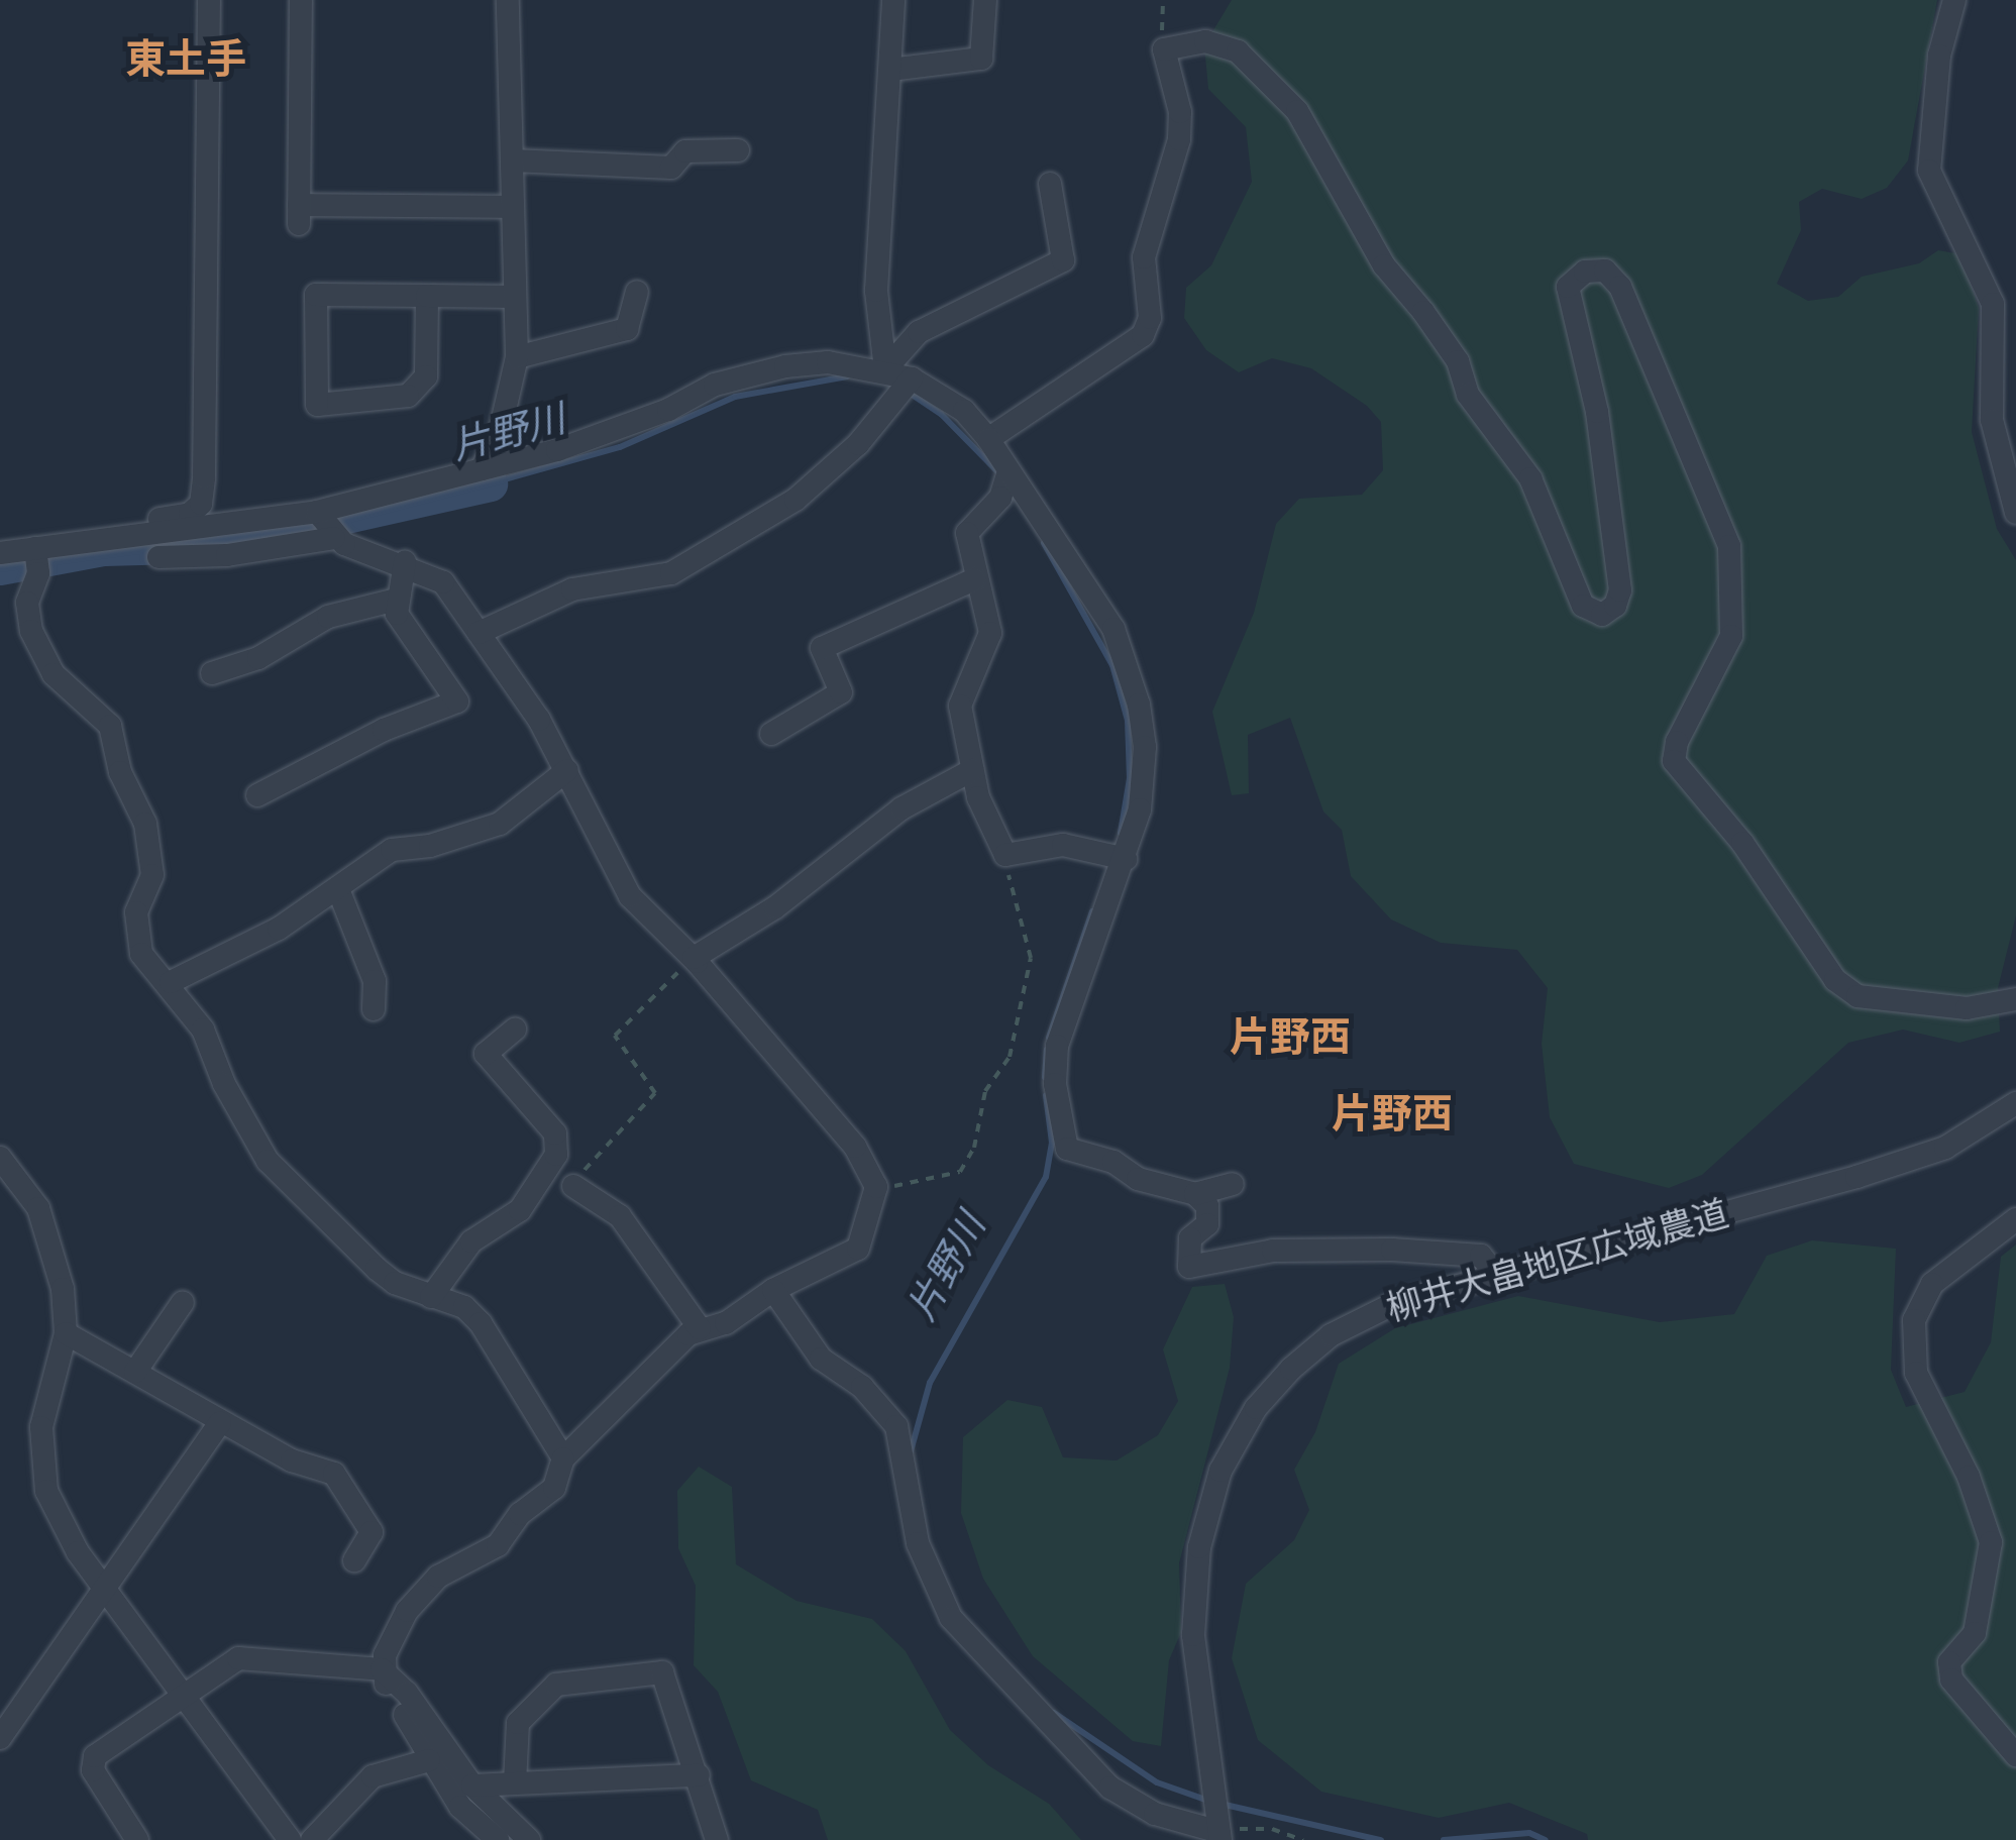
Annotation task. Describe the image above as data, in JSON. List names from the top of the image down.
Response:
{
  "streets": {
    "street": ["柳井大畠地区広域農道"]
  },
  "districts": ["東土手", "片野西", "片野西"],
  "water": ["片野川"]
}
